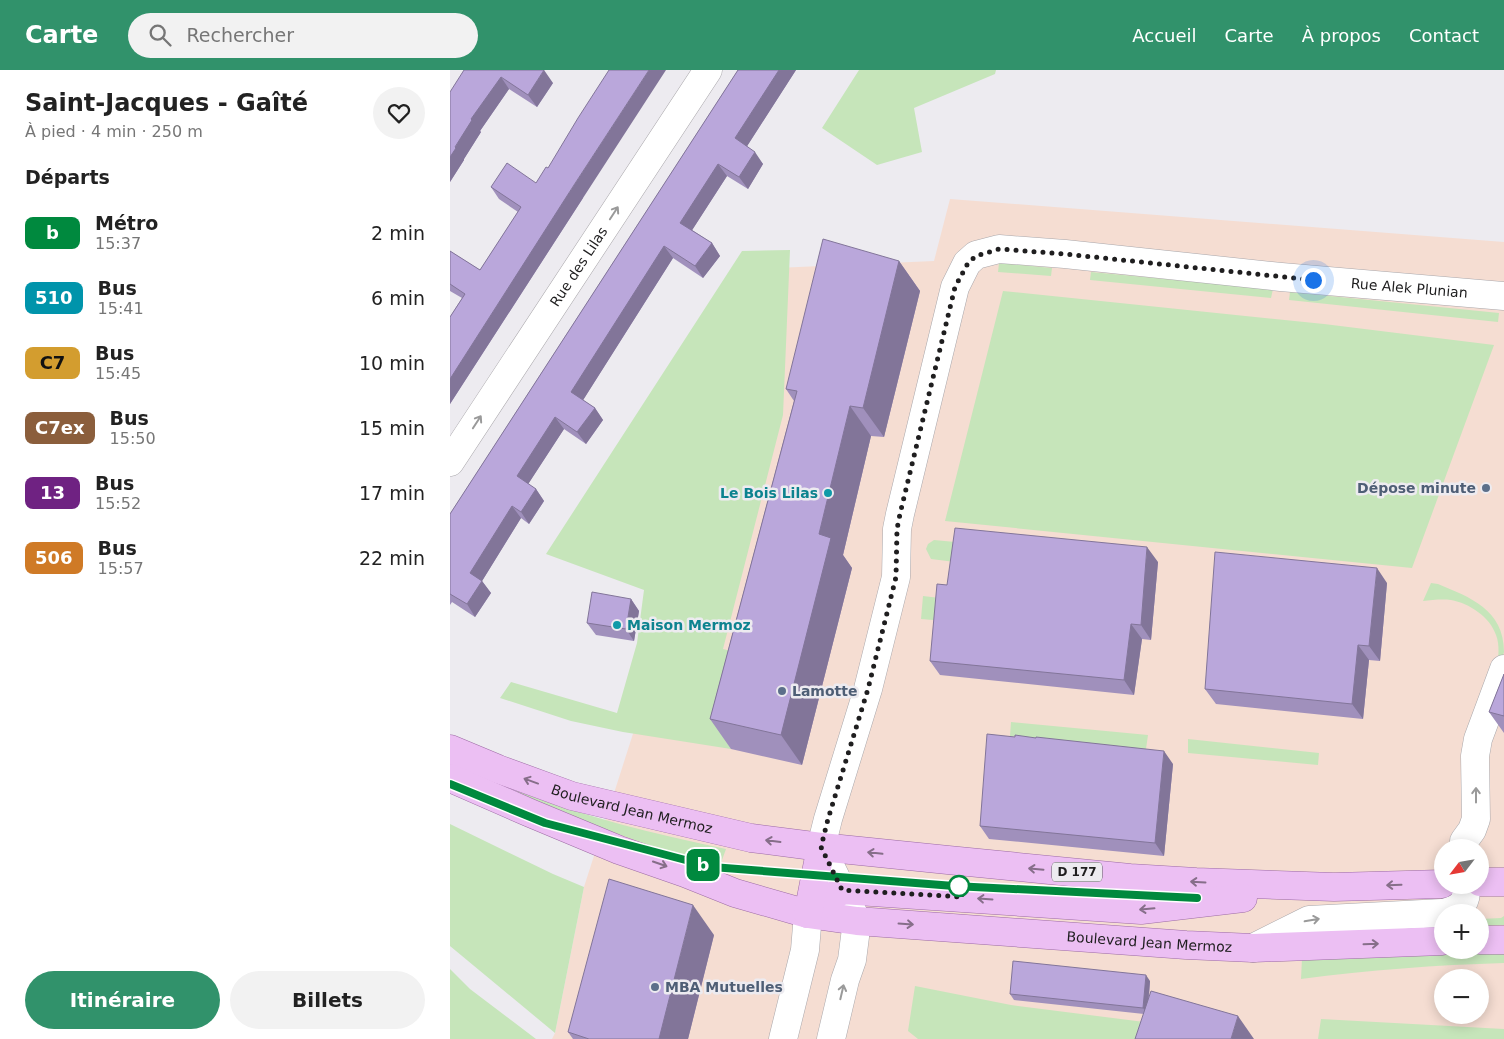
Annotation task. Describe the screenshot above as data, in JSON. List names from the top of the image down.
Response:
{
  "streets": {
    "main road": ["Boulevard Jean Mermoz", "D 177"],
    "street": ["Rue des Lilas", "Rue Alek Plunian"]
  },
  "crossings": [
    ["Rue Alek Plunian", "Boulevard Jean Mermoz"]
  ],
  "one_way": ["Rue des Lilas"],
  "places": [
    "Dépose minute",
    "Le Bois Lilas",
    "Maison Mermoz",
    "Lamotte",
    "MBA Mutuelles"
  ],
  "lines": ["metro line b"],
  "north": "bottom left",
  "page": {
    "header": "Carte",
    "search": "Rechercher",
    "nav": [
      "Accueil",
      "Carte",
      "À propos",
      "Contact"
    ],
    "heading": [
      ["Saint-Jacques - Gaîté", "À pied · 4 min · 250 m"],
      "Départs"
    ],
    "on_map": "b",
    "list": [
      {
        "mark": "b",
        "name": "Métro",
        "note": "15:37",
        "value": "2 min"
      },
      {
        "mark": "510",
        "name": "Bus",
        "note": "15:41",
        "value": "6 min"
      },
      {
        "mark": "C7",
        "name": "Bus",
        "note": "15:45",
        "value": "10 min"
      },
      {
        "mark": "C7ex",
        "name": "Bus",
        "note": "15:50",
        "value": "15 min"
      },
      {
        "mark": "13",
        "name": "Bus",
        "note": "15:52",
        "value": "17 min"
      },
      {
        "mark": "506",
        "name": "Bus",
        "note": "15:57",
        "value": "22 min"
      }
    ],
    "map_buttons": ["+", "−"],
    "buttons": ["Itinéraire", "Billets"]
  }
}
